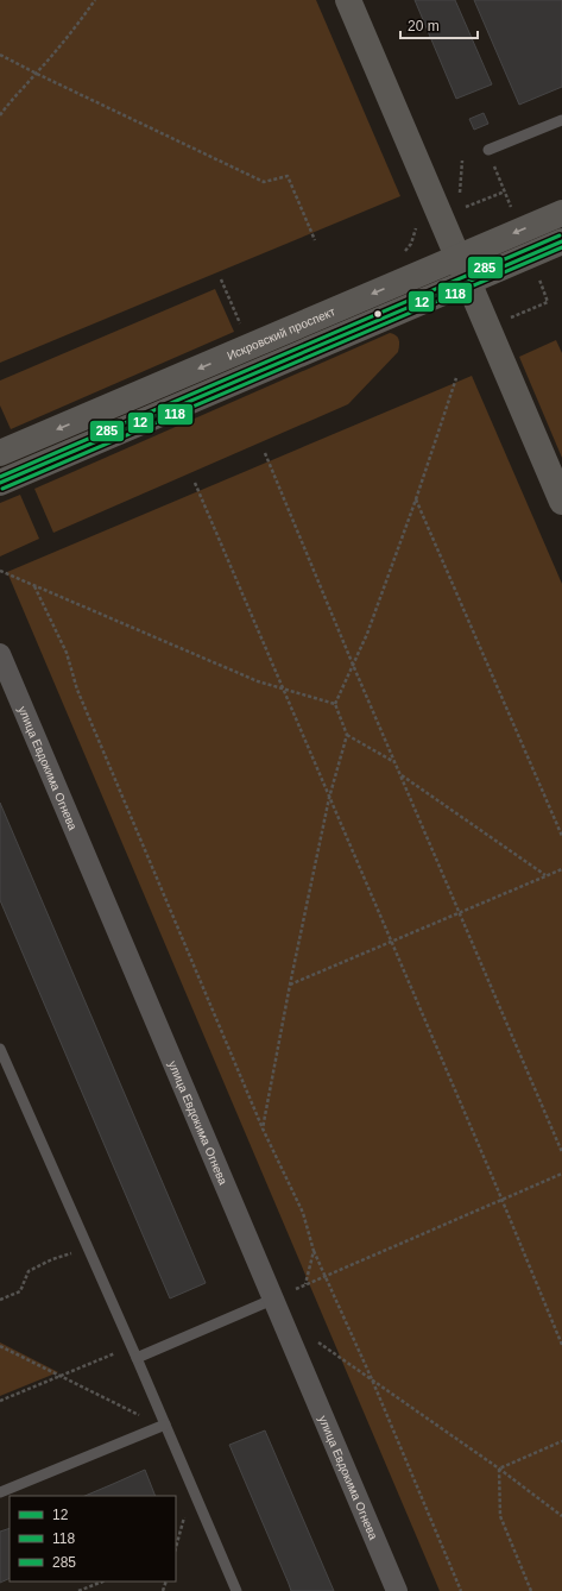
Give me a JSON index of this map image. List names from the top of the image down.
{
  "streets": {
    "street": ["Искровский проспект", "улица Евдокима Огнева"]
  },
  "lines": ["transit line 285", "transit line 12", "transit line 118"],
  "legend": ["12", "118", "285"],
  "scale_bar": "20 m"
}
